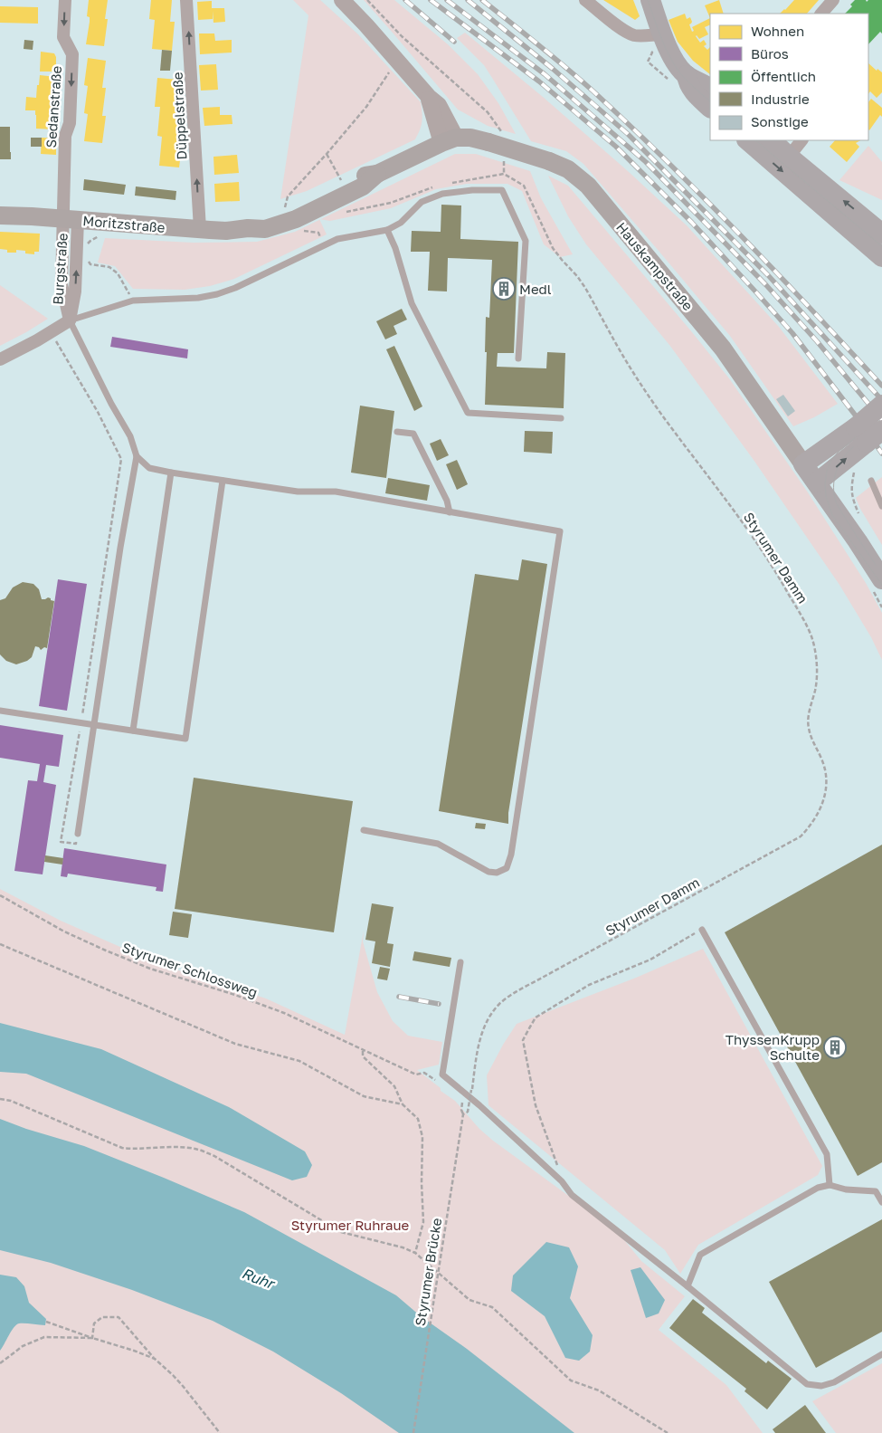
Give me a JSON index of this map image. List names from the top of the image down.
{
  "streets": {
    "main road": ["Moritzstraße", "Hauskampstraße"],
    "street": ["Sedanstraße", "Düppelstraße", "Burgstraße"],
    "path": ["Styrumer Damm", "Styrumer Schlossweg", "Styrumer Brücke"]
  },
  "crossings": [
    ["Sedanstraße", "Moritzstraße"],
    ["Sedanstraße", "Burgstraße"],
    ["Düppelstraße", "Moritzstraße"],
    ["Moritzstraße", "Hauskampstraße"],
    ["Moritzstraße", "Burgstraße"],
    ["Styrumer Damm", "Styrumer Brücke"]
  ],
  "one_way": ["Sedanstraße", "Düppelstraße"],
  "water": ["Ruhr"],
  "parks": ["Styrumer Ruhraue"],
  "places": {
    "building": ["Medl", "ThyssenKrupp Schulte"]
  },
  "legend": [
    "Wohnen",
    "Büros",
    "Öffentlich",
    "Industrie",
    "Sonstige"
  ]
}
